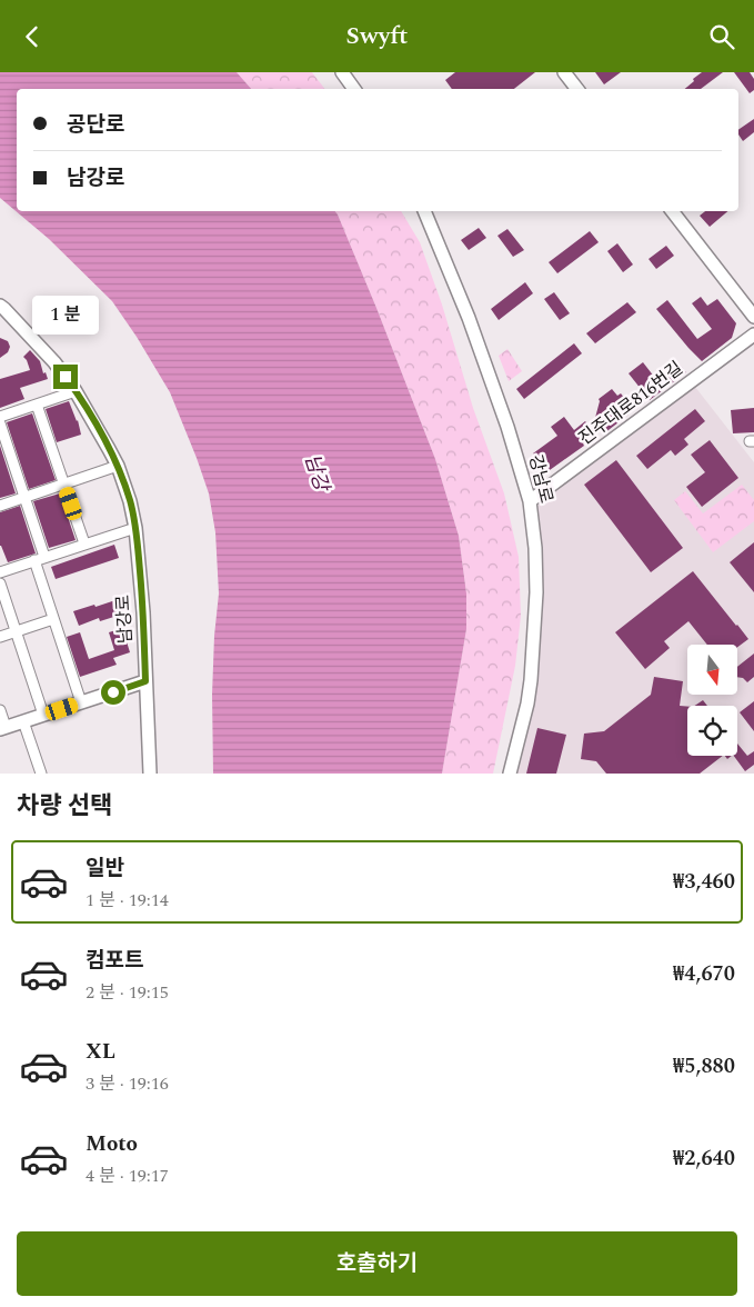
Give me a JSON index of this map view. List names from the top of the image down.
{
  "streets": {
    "street": ["진주대로816번길", "강남로", "남강로"]
  },
  "crossings": [
    ["진주대로816번길", "강남로"]
  ],
  "water": ["남강"],
  "north": "bottom",
  "page": {
    "header": "Swyft",
    "banner": ["공단로", "남강로"],
    "bubble": "1 분",
    "heading": "차량 선택",
    "list": [
      {
        "name": "일반",
        "note": "1 분 · 19:14",
        "value": "₩3,460"
      },
      {
        "name": "컴포트",
        "note": "2 분 · 19:15",
        "value": "₩4,670"
      },
      {
        "name": "XL",
        "note": "3 분 · 19:16",
        "value": "₩5,880"
      },
      {
        "name": "Moto",
        "note": "4 분 · 19:17",
        "value": "₩2,640"
      }
    ],
    "buttons": "호출하기"
  }
}
